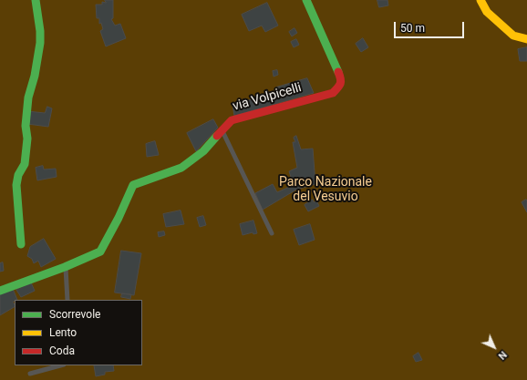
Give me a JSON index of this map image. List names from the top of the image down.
{
  "streets": {
    "street": ["via Volpicelli"]
  },
  "parks": ["Parco Nazionale del Vesuvio"],
  "legend": ["Scorrevole", "Lento", "Coda"],
  "scale_bar": "50 m",
  "north": "bottom right"
}
